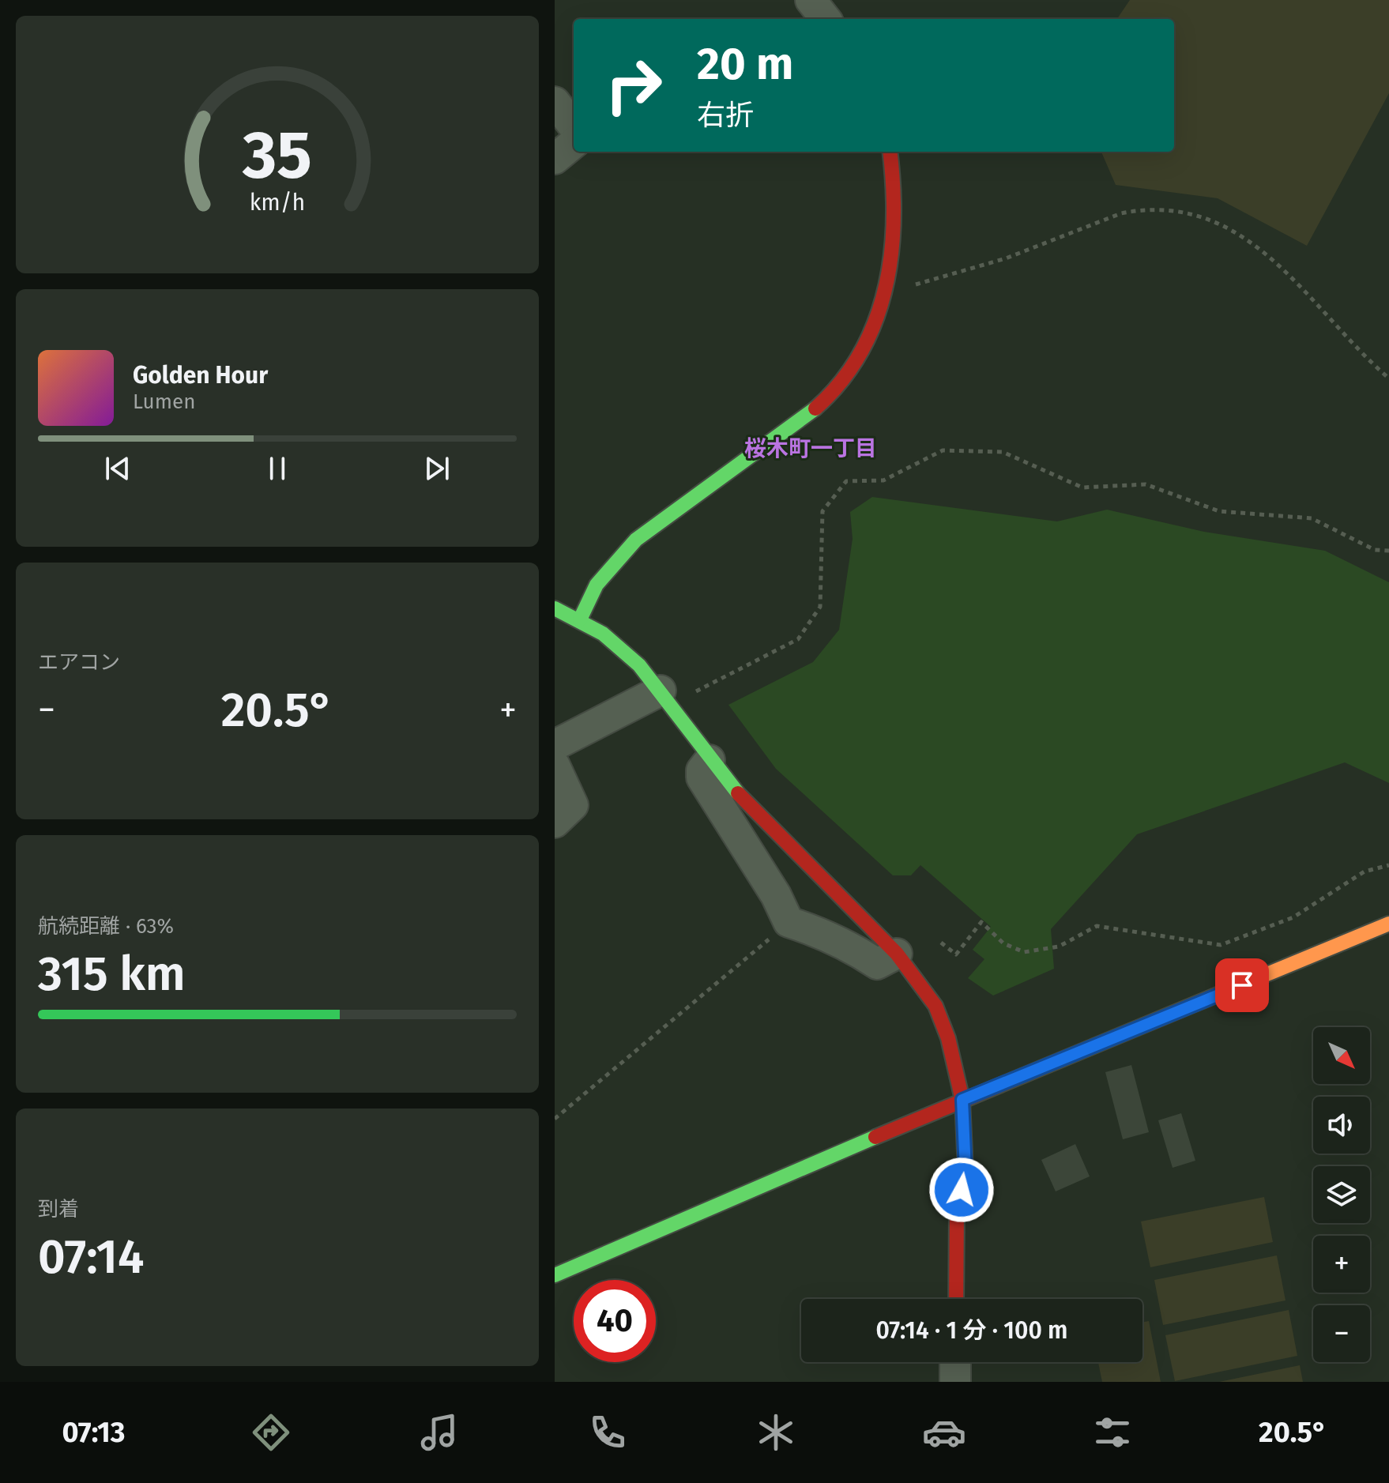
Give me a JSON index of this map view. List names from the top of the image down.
{
  "districts": ["桜木町一丁目"],
  "north": "bottom right",
  "page": {
    "turn": ["20 m", "右折"],
    "song": ["Golden Hour", "Lumen"],
    "tile": [
      "エアコン",
      ["航続距離 · 63%", "315 km"],
      ["到着", "07:14"]
    ],
    "heat": ["−", "20.5°", "+"],
    "map_buttons": ["+", "−"],
    "limit": "40",
    "trip": "07:14 · 1 分 · 100 m",
    "tabs": ["07:13", "20.5°"],
    "gauge": ["35", "km/h"]
  }
}
